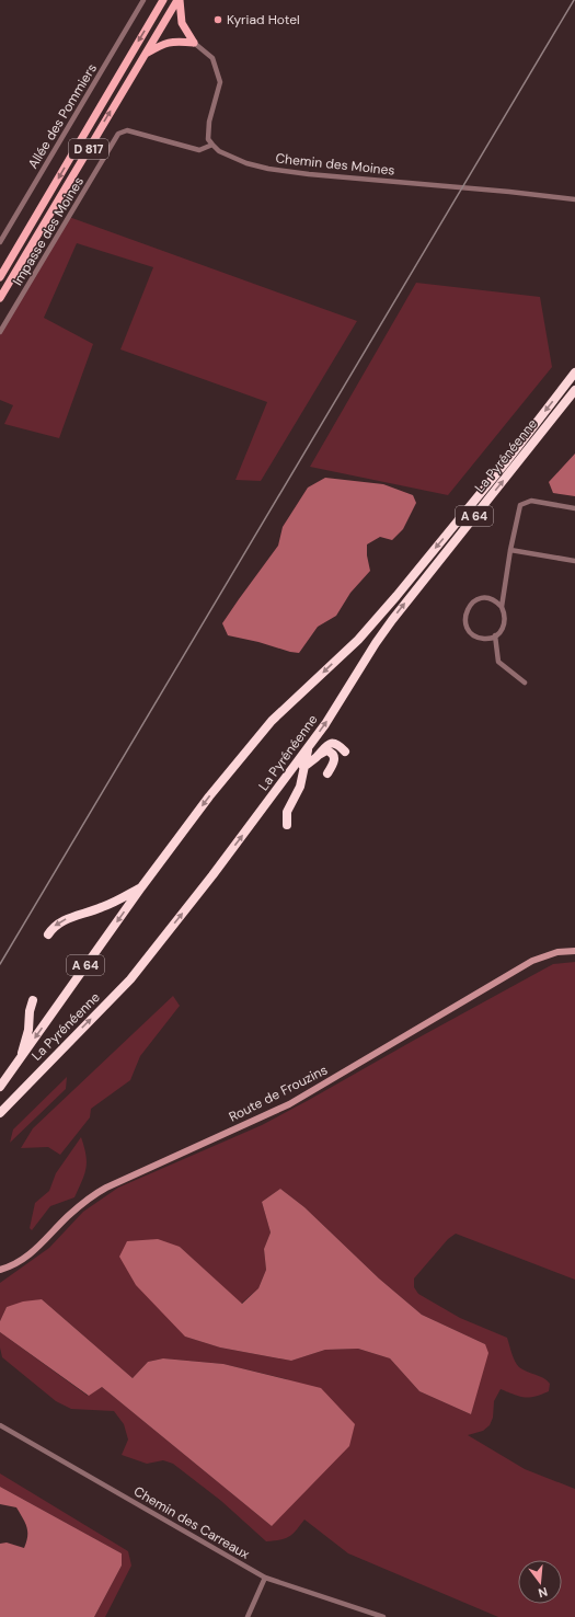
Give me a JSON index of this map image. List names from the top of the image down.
{
  "streets": {
    "highway": ["La Pyrénéenne", "A 64"],
    "main road": ["D 817", "Route de Frouzins"],
    "street": [
      "Allée des Pommiers",
      "Chemin des Moines",
      "Impasse des Moines",
      "Chemin des Carreaux"
    ]
  },
  "crossings": [
    ["Chemin des Moines", "Impasse des Moines"]
  ],
  "places": ["Kyriad Hotel"],
  "north": "bottom"
}
